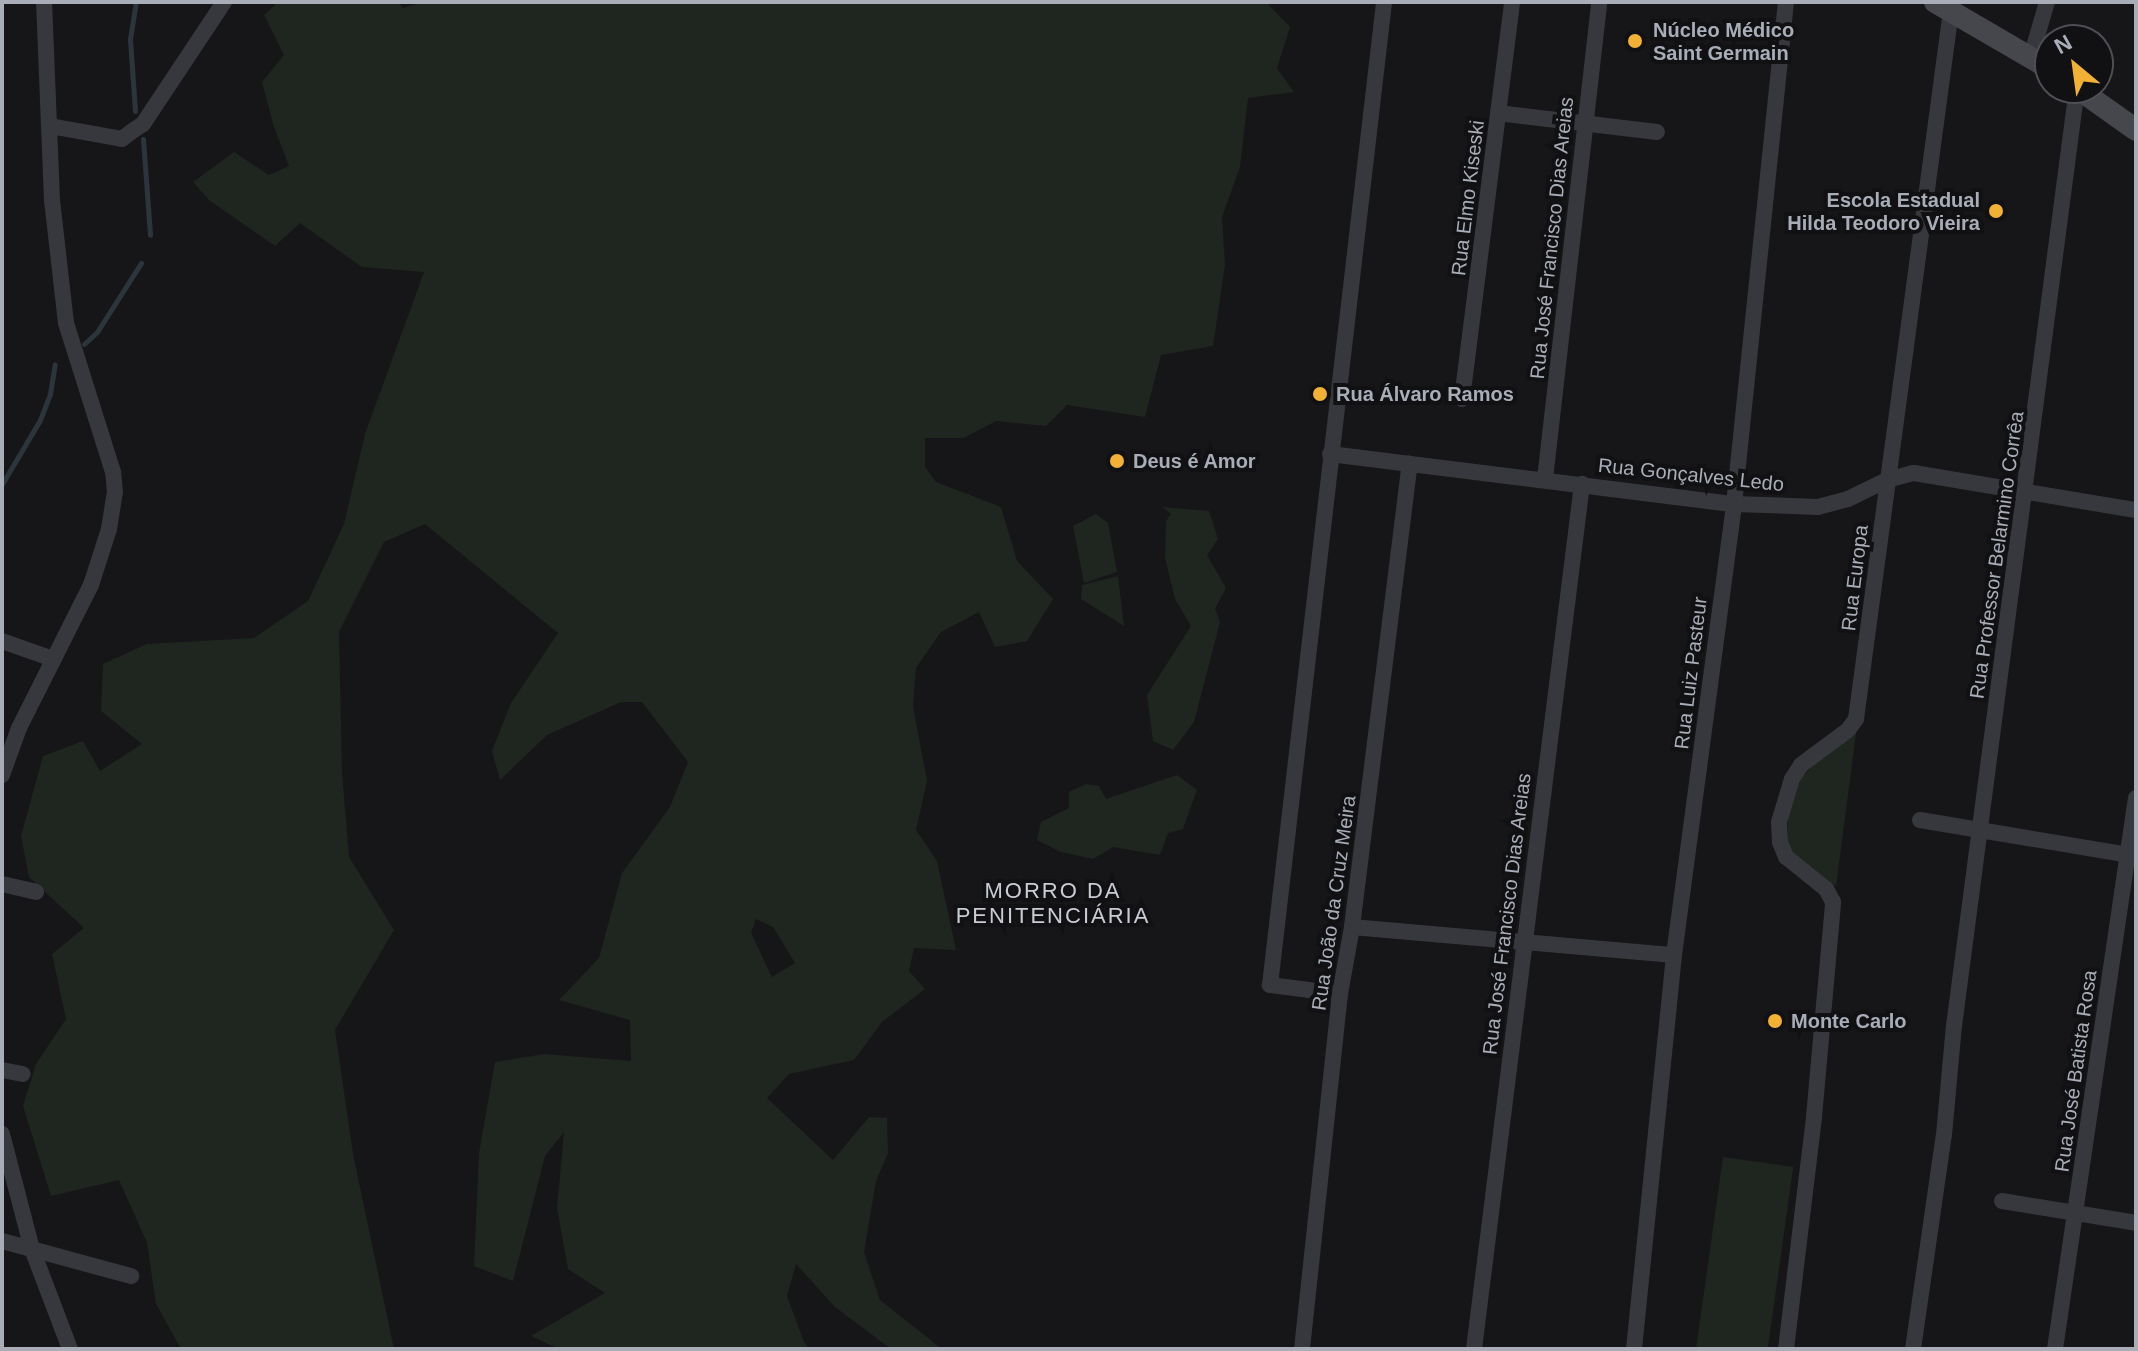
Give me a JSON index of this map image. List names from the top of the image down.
{
  "streets": {
    "street": [
      "Rua Elmo Kiseski",
      "Rua José Francisco Dias Areias",
      "Rua Gonçalves Ledo",
      "Rua Professor Belarmino Corrêa",
      "Rua Europa",
      "Rua Luiz Pasteur",
      "Rua João da Cruz Meira",
      "Rua José Batista Rosa"
    ]
  },
  "crossings": [
    ["Rua José Francisco Dias Areias", "Rua Gonçalves Ledo"],
    ["Rua Gonçalves Ledo", "Rua Professor Belarmino Corrêa"],
    ["Rua Gonçalves Ledo", "Rua Europa"],
    ["Rua Gonçalves Ledo", "Rua Luiz Pasteur"],
    ["Rua Gonçalves Ledo", "Rua João da Cruz Meira"]
  ],
  "districts": ["MORRO DA PENITENCIÁRIA"],
  "places": [
    "Núcleo Médico Saint Germain",
    "Escola Estadual Hilda Teodoro Vieira",
    "Rua Álvaro Ramos",
    "Deus é Amor",
    "Monte Carlo"
  ],
  "north": "top left"
}
